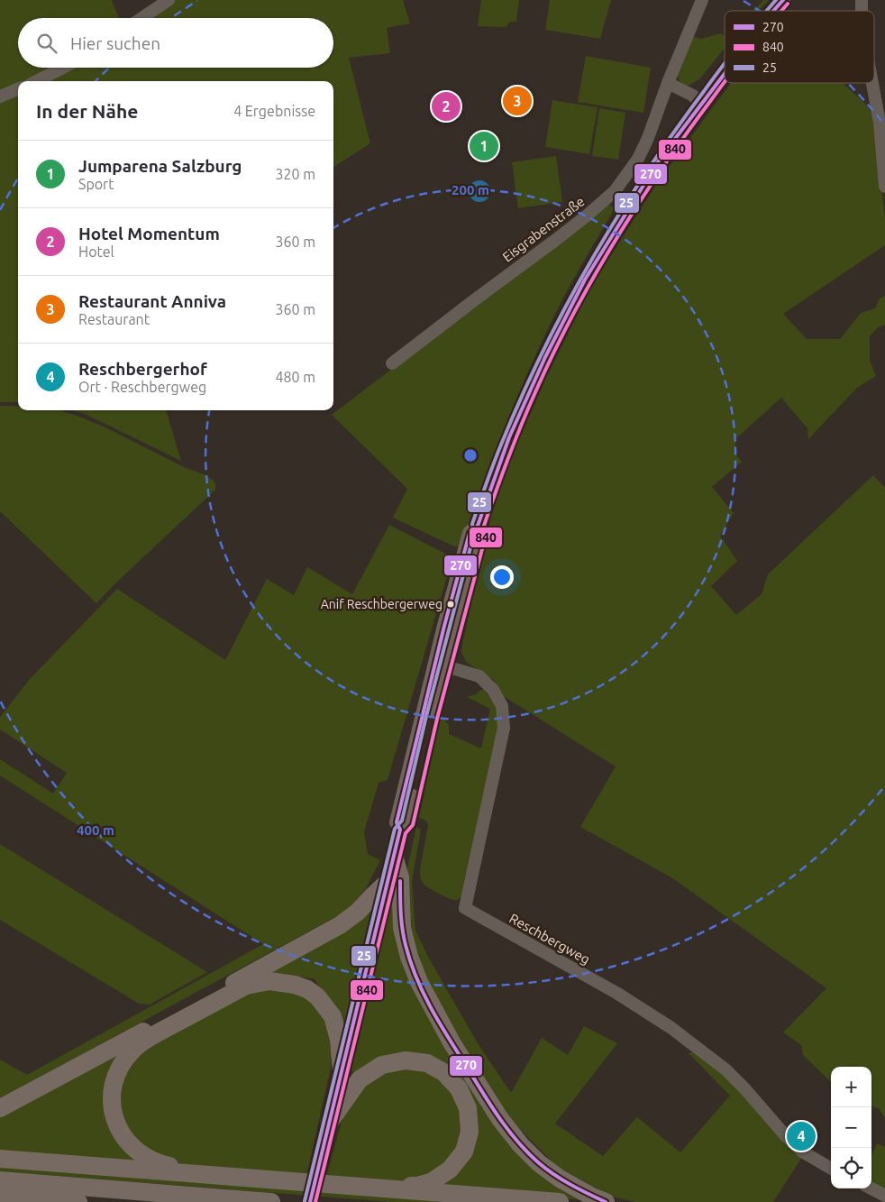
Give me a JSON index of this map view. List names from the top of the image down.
{
  "streets": {
    "street": ["Eisgrabenstraße", "Reschbergweg"]
  },
  "places": ["Anif Reschbergerweg"],
  "lines": ["transit line 270", "transit line 25", "transit line 840"],
  "legend": ["270", "840", "25"],
  "page": {
    "search": "Hier suchen",
    "heading": ["In der Nähe", "4 Ergebnisse"],
    "pins": [
      "3",
      "2",
      "1",
      "4"
    ],
    "list": [
      {
        "mark": "1",
        "name": "Jumparena Salzburg",
        "note": "Sport",
        "value": "320 m"
      },
      {
        "mark": "2",
        "name": "Hotel Momentum",
        "note": "Hotel",
        "value": "360 m"
      },
      {
        "mark": "3",
        "name": "Restaurant Anniva",
        "note": "Restaurant",
        "value": "360 m"
      },
      {
        "mark": "4",
        "name": "Reschbergerhof",
        "note": "Ort · Reschbergweg",
        "value": "480 m"
      }
    ],
    "map_buttons": ["+", "−"]
  },
  "rings": ["200 m", "400 m"]
}
